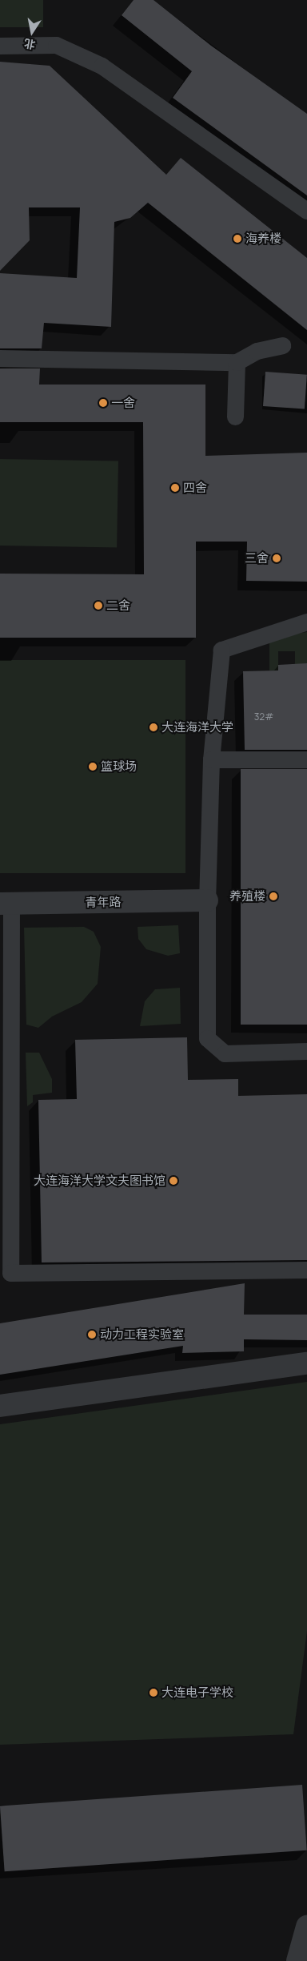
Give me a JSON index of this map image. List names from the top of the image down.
{
  "streets": {
    "street": ["青年路"]
  },
  "places": [
    "海养楼",
    "一舍",
    "四舍",
    "三舍",
    "二舍",
    "大连海洋大学",
    "篮球场",
    "养殖楼",
    "大连海洋大学文夫图书馆",
    "动力工程实验室",
    "大连电子学校"
  ],
  "house_numbers": ["32#"],
  "north": "bottom"
}
